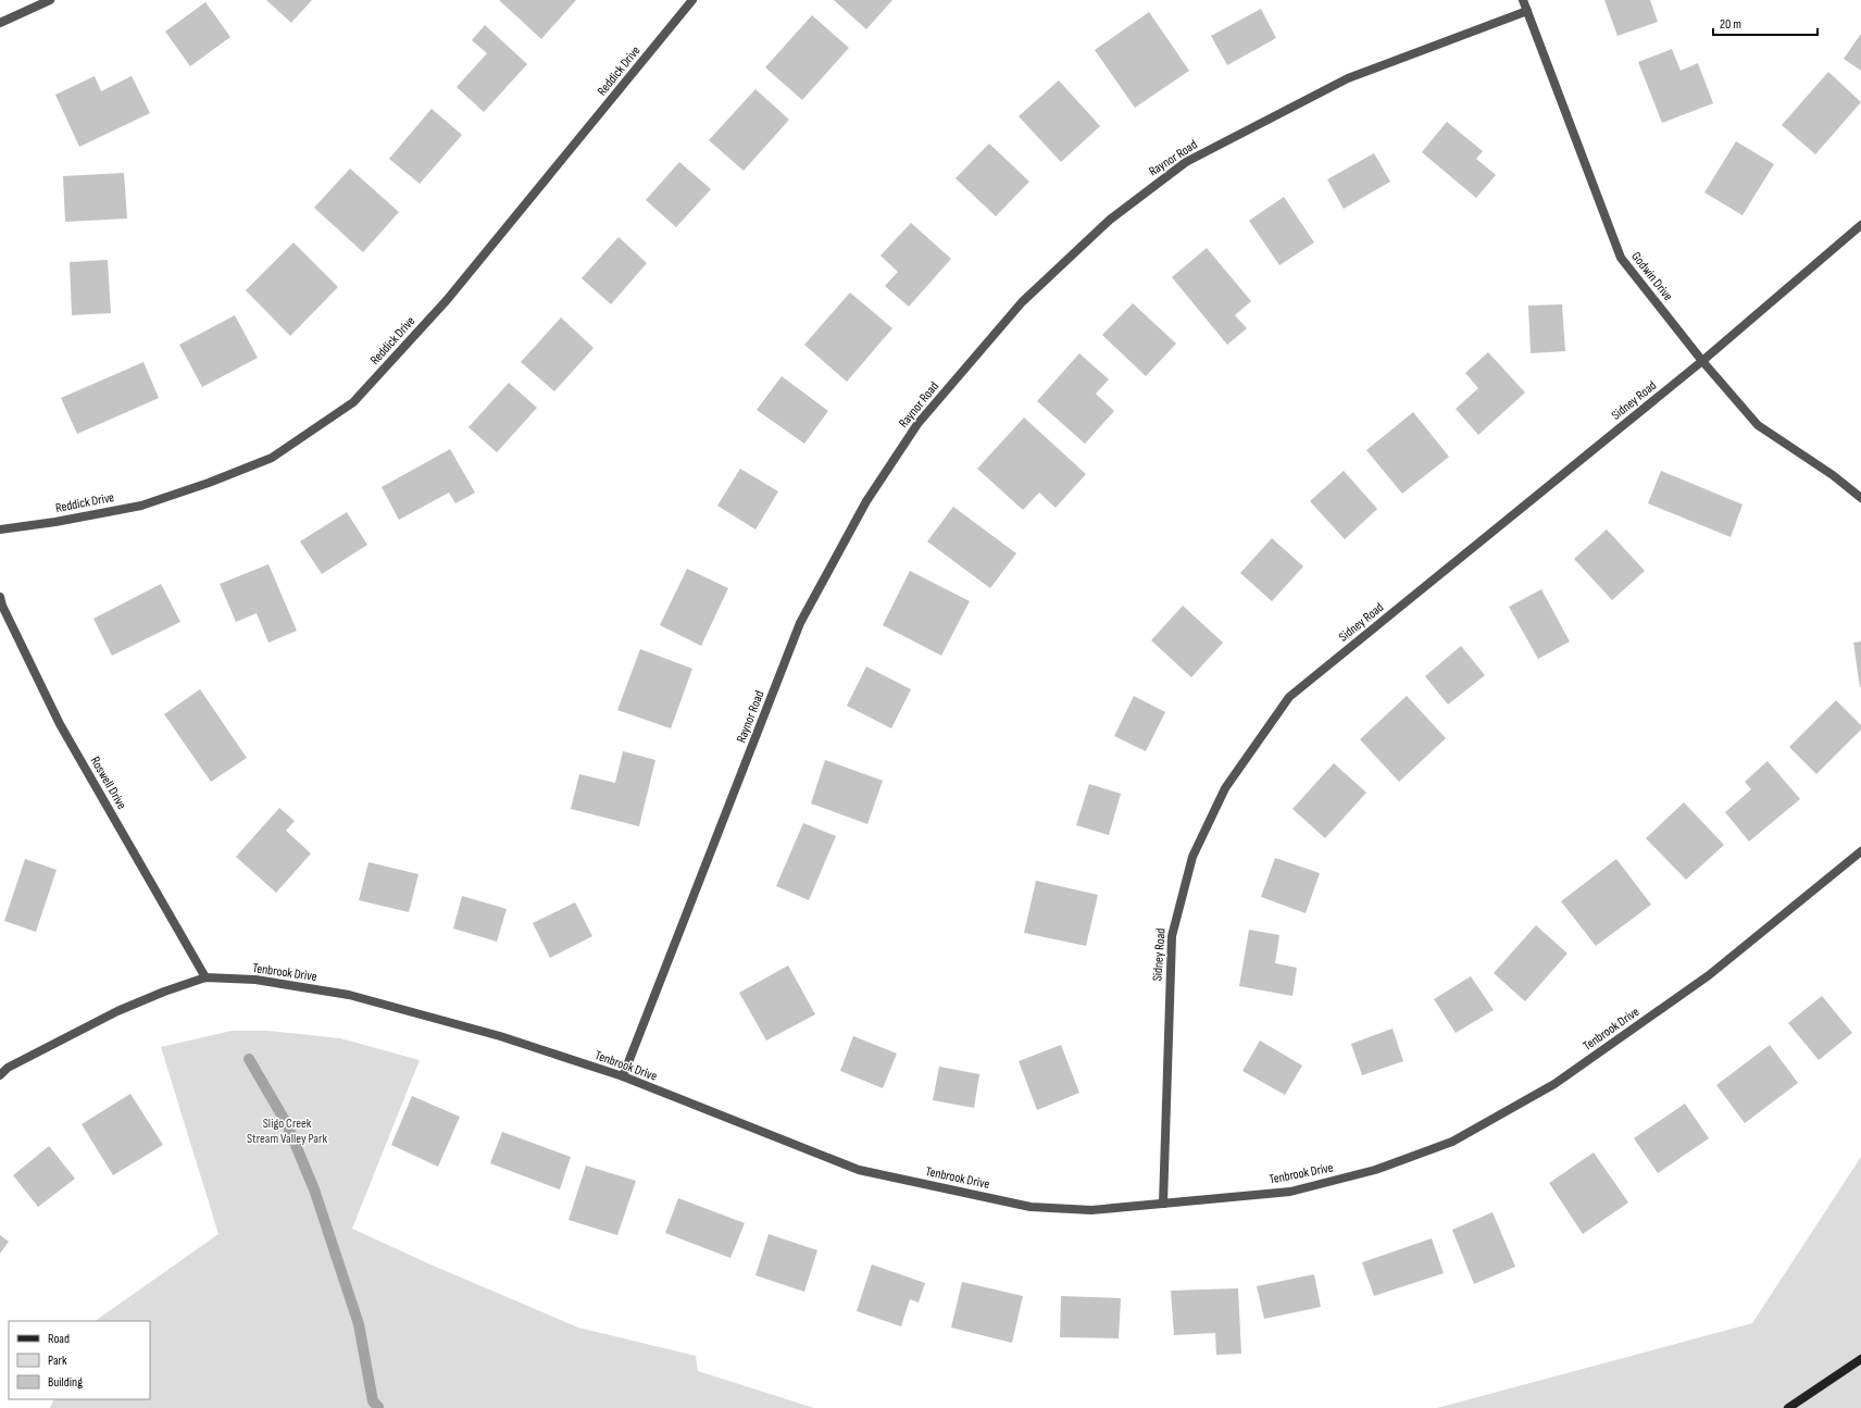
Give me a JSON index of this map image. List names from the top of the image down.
{
  "streets": {
    "street": [
      "Reddick Drive",
      "Raynor Road",
      "Godwin Drive",
      "Sidney Road",
      "Roswell Drive",
      "Tenbrook Drive"
    ]
  },
  "crossings": [
    ["Raynor Road", "Godwin Drive"],
    ["Raynor Road", "Tenbrook Drive"],
    ["Godwin Drive", "Sidney Road"],
    ["Sidney Road", "Tenbrook Drive"],
    ["Roswell Drive", "Tenbrook Drive"]
  ],
  "parks": ["Sligo Creek Stream Valley Park"],
  "legend": ["Road", "Park", "Building"],
  "scale_bar": "20 m"
}
